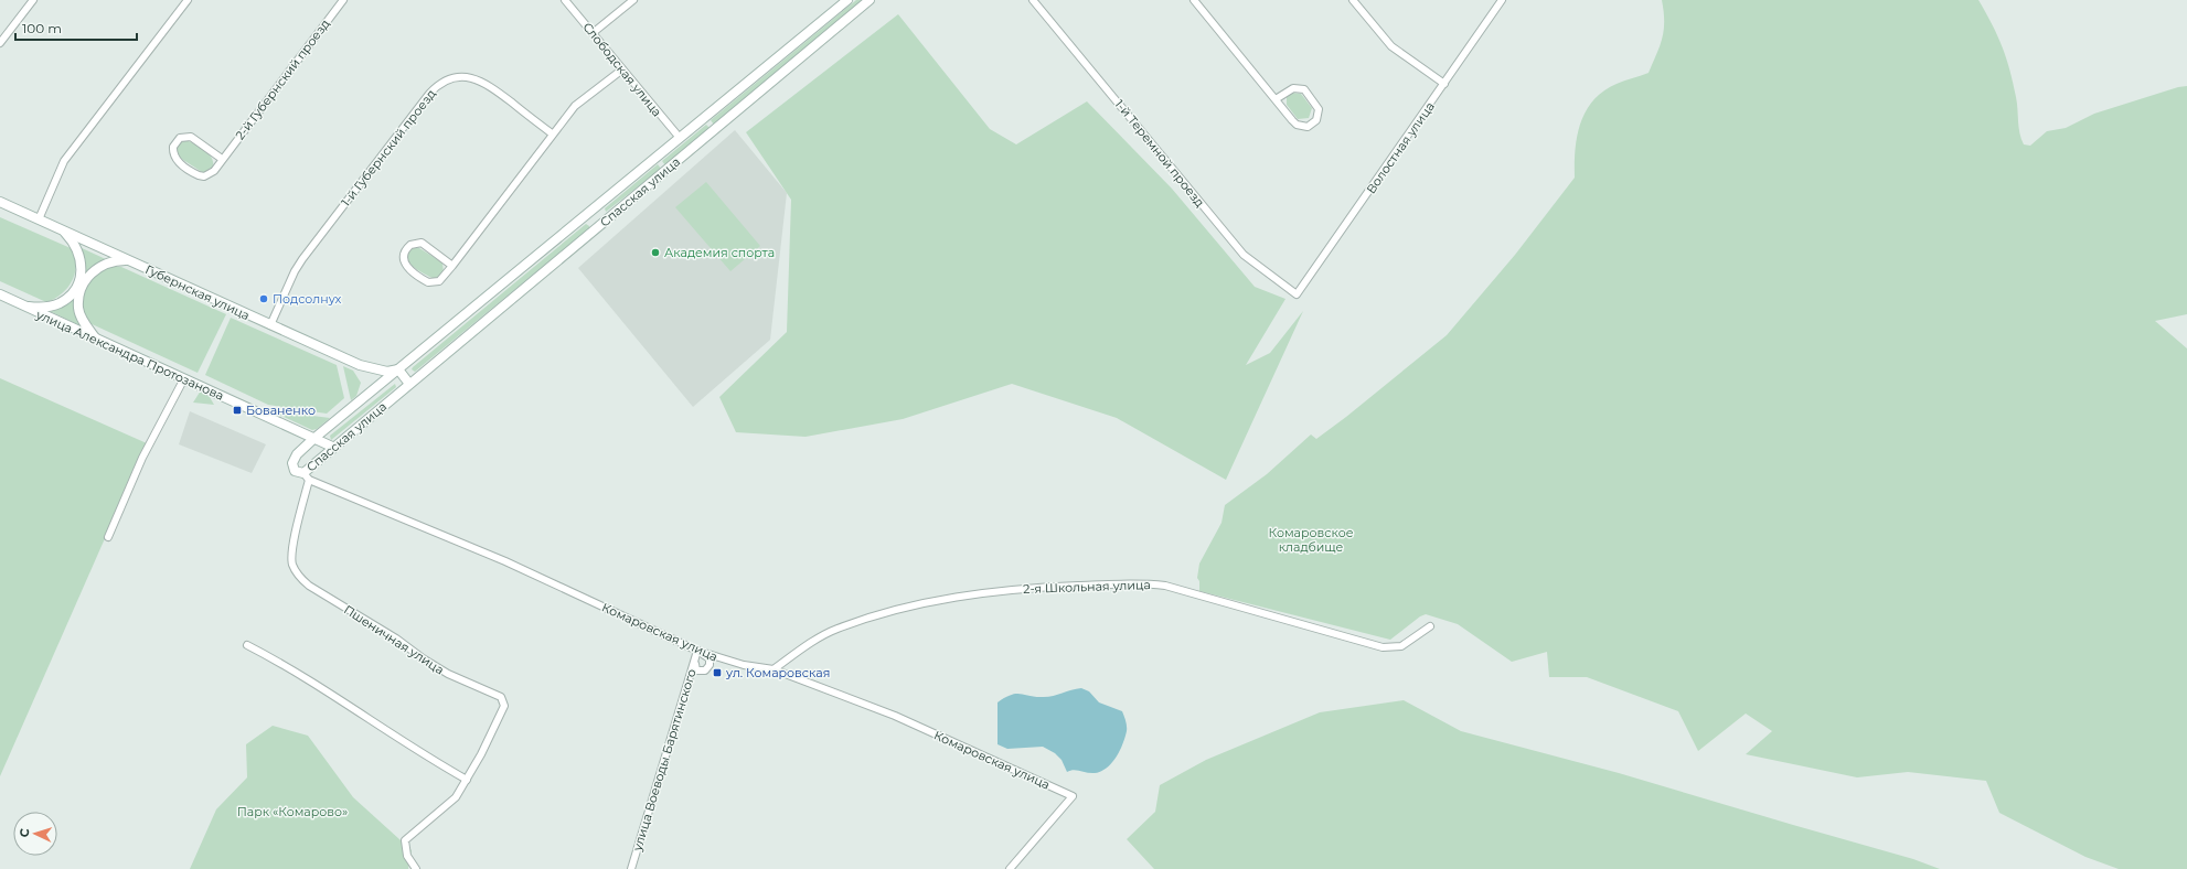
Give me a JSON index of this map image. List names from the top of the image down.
{
  "streets": {
    "street": [
      "Слободская улица",
      "2-й Губернский проезд",
      "1-й Губернский проезд",
      "Волостная улица",
      "1-й Теремной проезд",
      "Спасская улица",
      "Губернская улица",
      "улица Александра Протозанова",
      "2-я Школьная улица",
      "Комаровская улица",
      "Пшеничная улица",
      "улица Воеводы Барятинского"
    ]
  },
  "crossings": [
    ["Слободская улица", "Спасская улица"],
    ["1-й Губернский проезд", "Губернская улица"],
    ["Волостная улица", "1-й Теремной проезд"],
    ["Спасская улица", "Губернская улица"],
    ["Спасская улица", "улица Александра Протозанова"],
    ["Спасская улица", "Комаровская улица"],
    ["Спасская улица", "Пшеничная улица"],
    ["2-я Школьная улица", "Комаровская улица"],
    ["Комаровская улица", "Пшеничная улица"],
    ["Комаровская улица", "улица Воеводы Барятинского"]
  ],
  "parks": ["Комаровское кладбище", "Парк «Комарово»"],
  "places": {
    "other": ["Академия спорта", "Подсолнух"],
    "transit": ["Бованенко", "ул. Комаровская"]
  },
  "scale_bar": "100 m",
  "north": "left"
}
